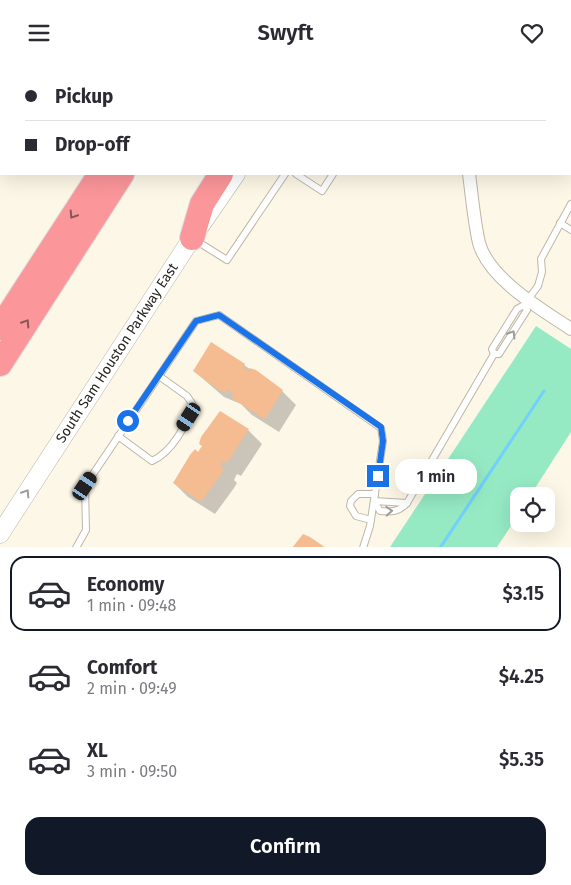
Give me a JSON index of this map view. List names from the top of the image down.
{
  "streets": {
    "main road": ["South Sam Houston Parkway East"]
  },
  "one_way": ["South Sam Houston Parkway East"],
  "page": {
    "header": "Swyft",
    "banner": ["Pickup", "Drop-off"],
    "bubble": "1 min",
    "list": [
      {
        "name": "Economy",
        "note": "1 min · 09:48",
        "value": "$3.15"
      },
      {
        "name": "Comfort",
        "note": "2 min · 09:49",
        "value": "$4.25"
      },
      {
        "name": "XL",
        "note": "3 min · 09:50",
        "value": "$5.35"
      }
    ],
    "buttons": "Confirm"
  }
}
